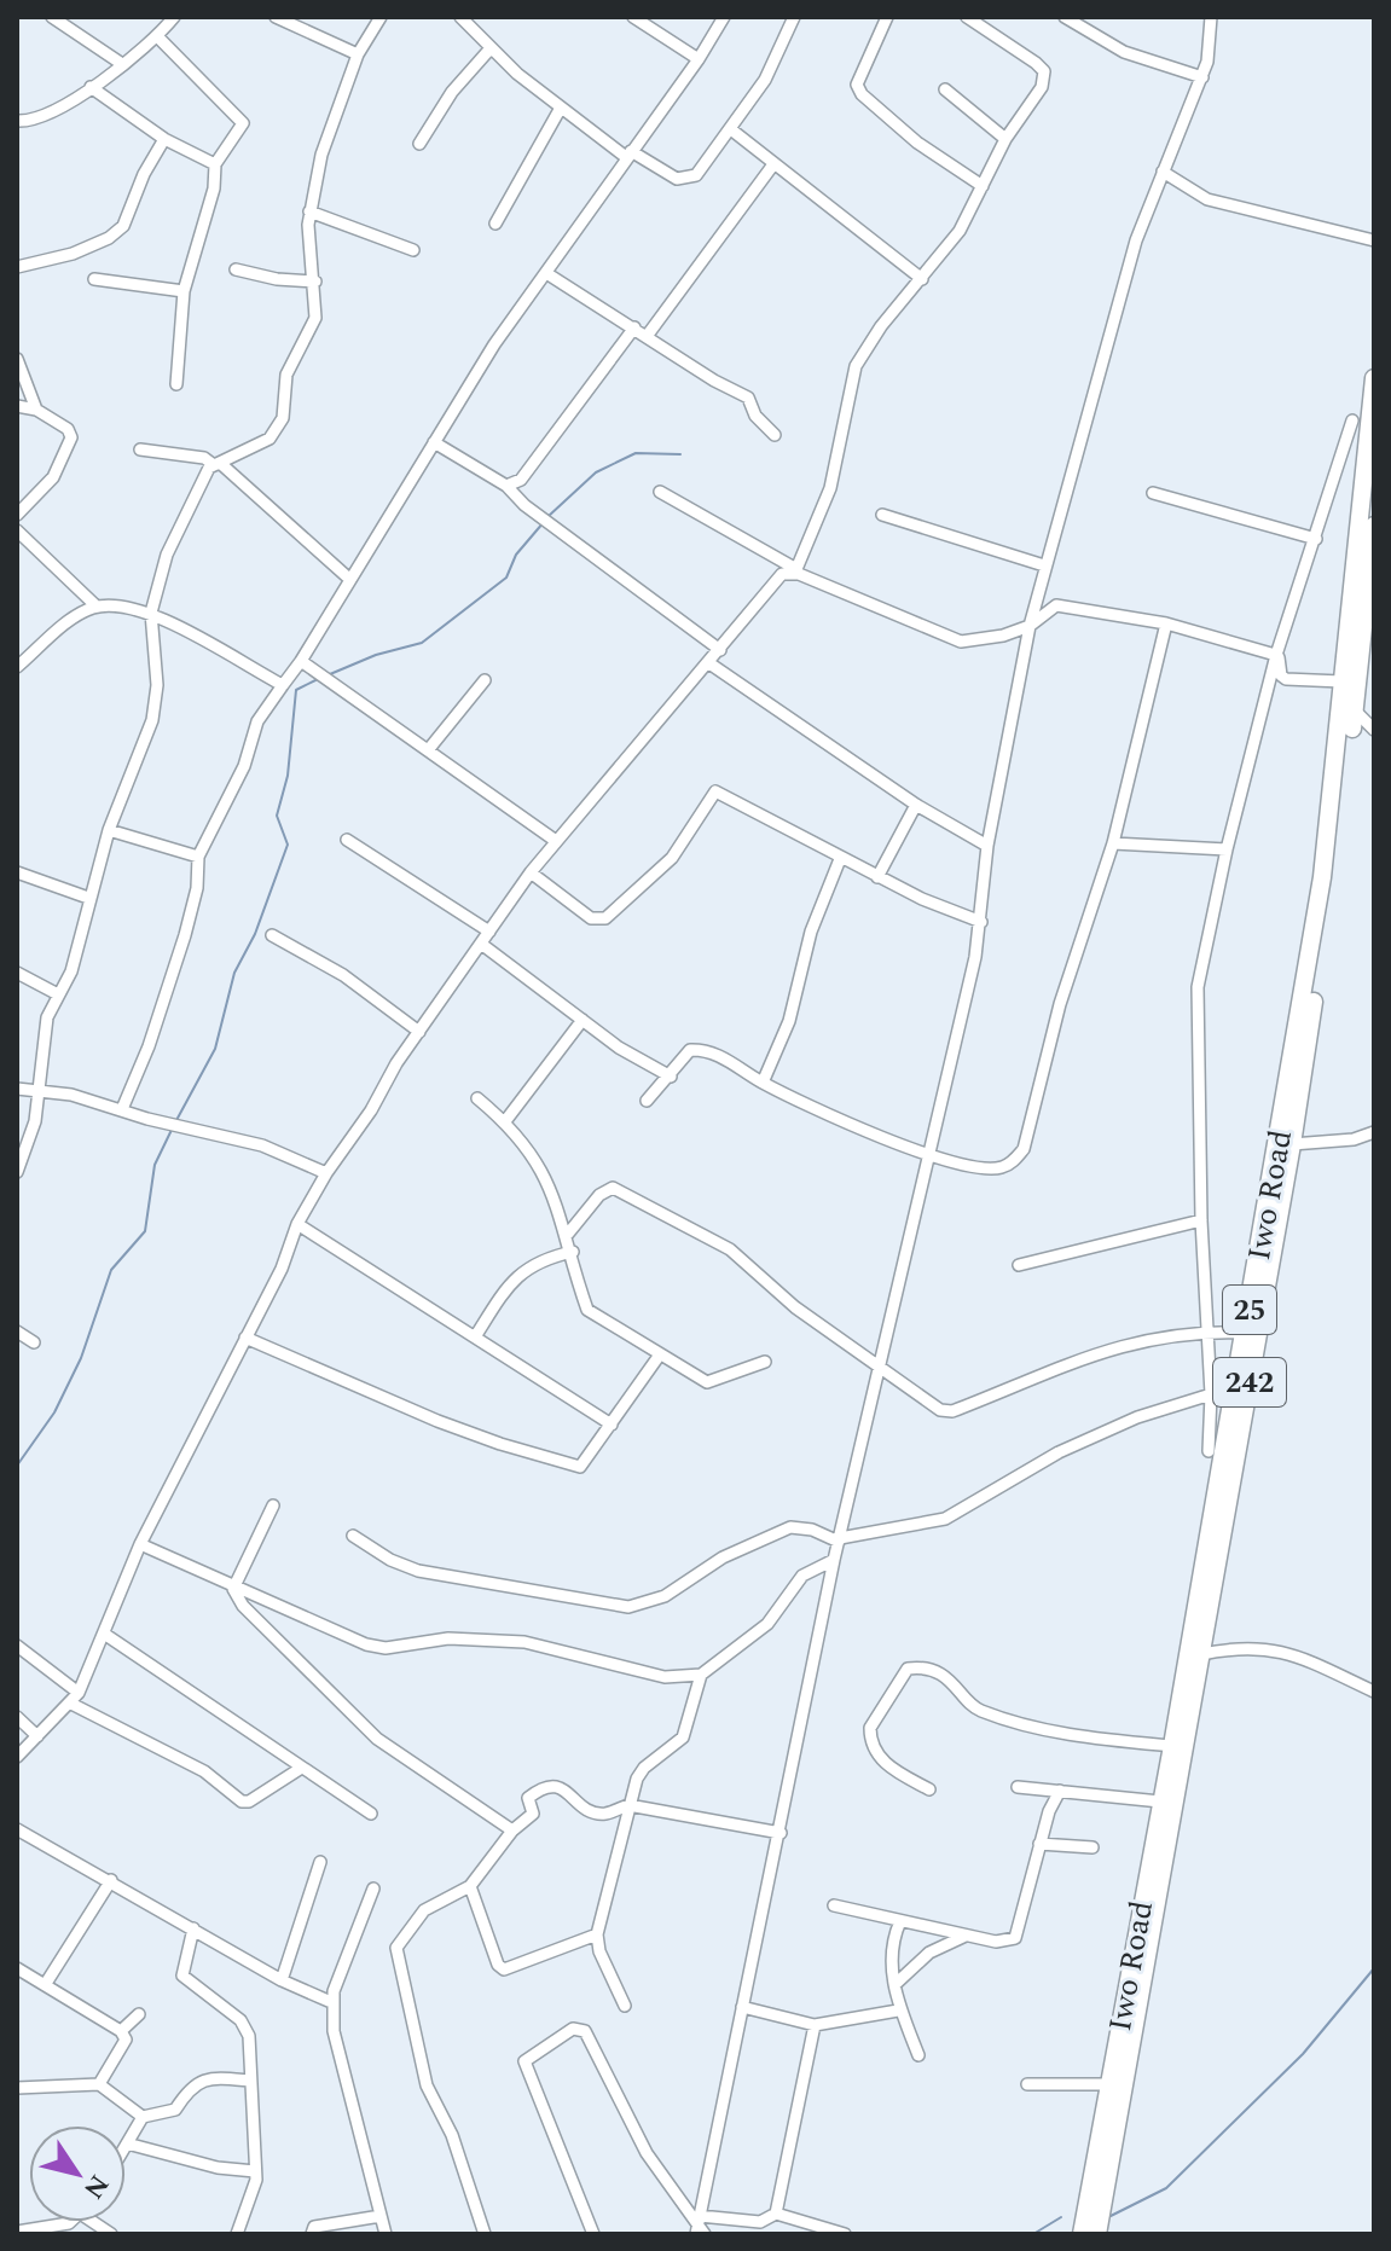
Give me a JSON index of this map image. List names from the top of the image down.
{
  "streets": {
    "main road": ["Iwo Road", "25", "242"]
  },
  "north": "bottom right"
}
